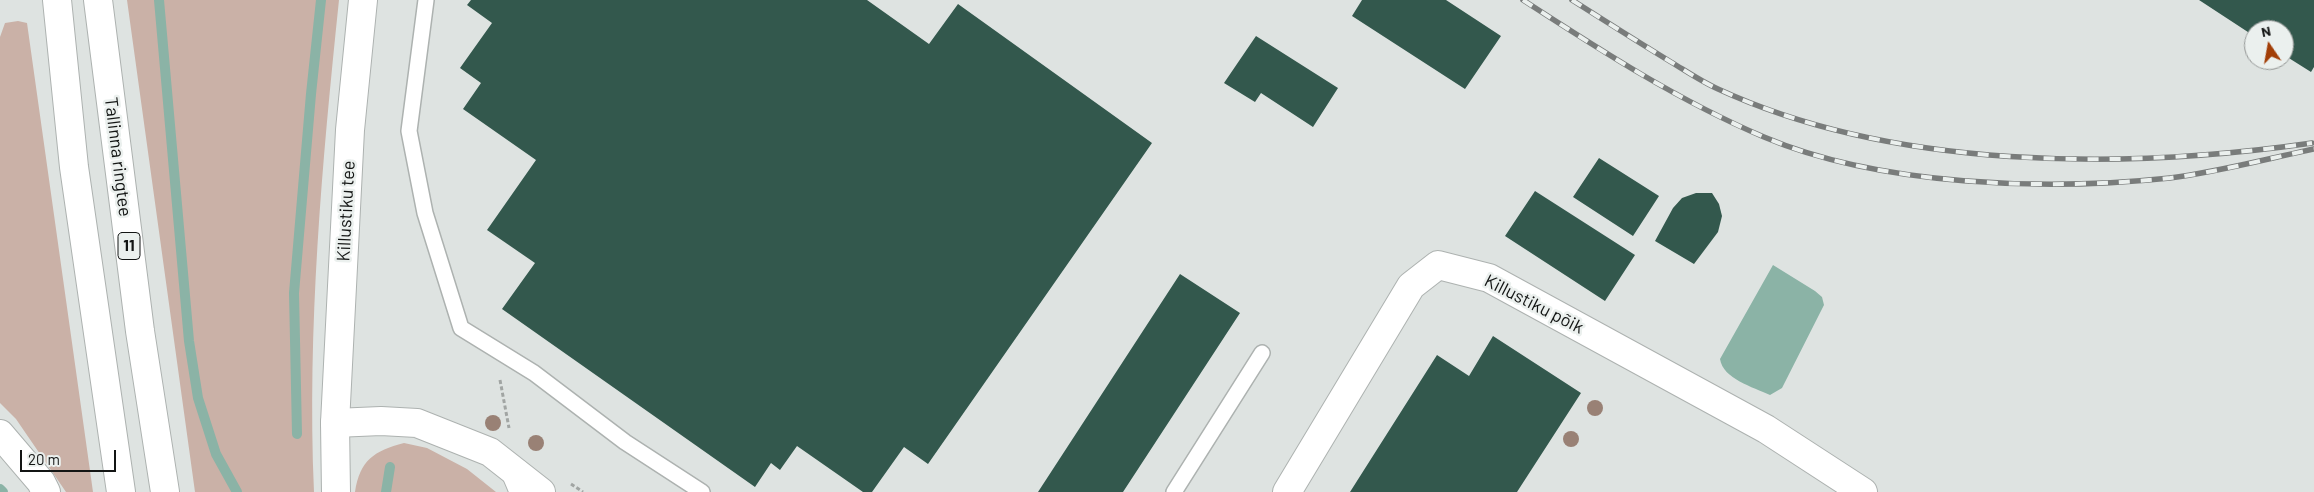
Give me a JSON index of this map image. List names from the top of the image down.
{
  "streets": {
    "main road": [
      "Tallinna ringtee",
      "Killustiku tee",
      "11",
      "Killustiku põik"
    ]
  },
  "scale_bar": "20 m",
  "north": "top"
}
